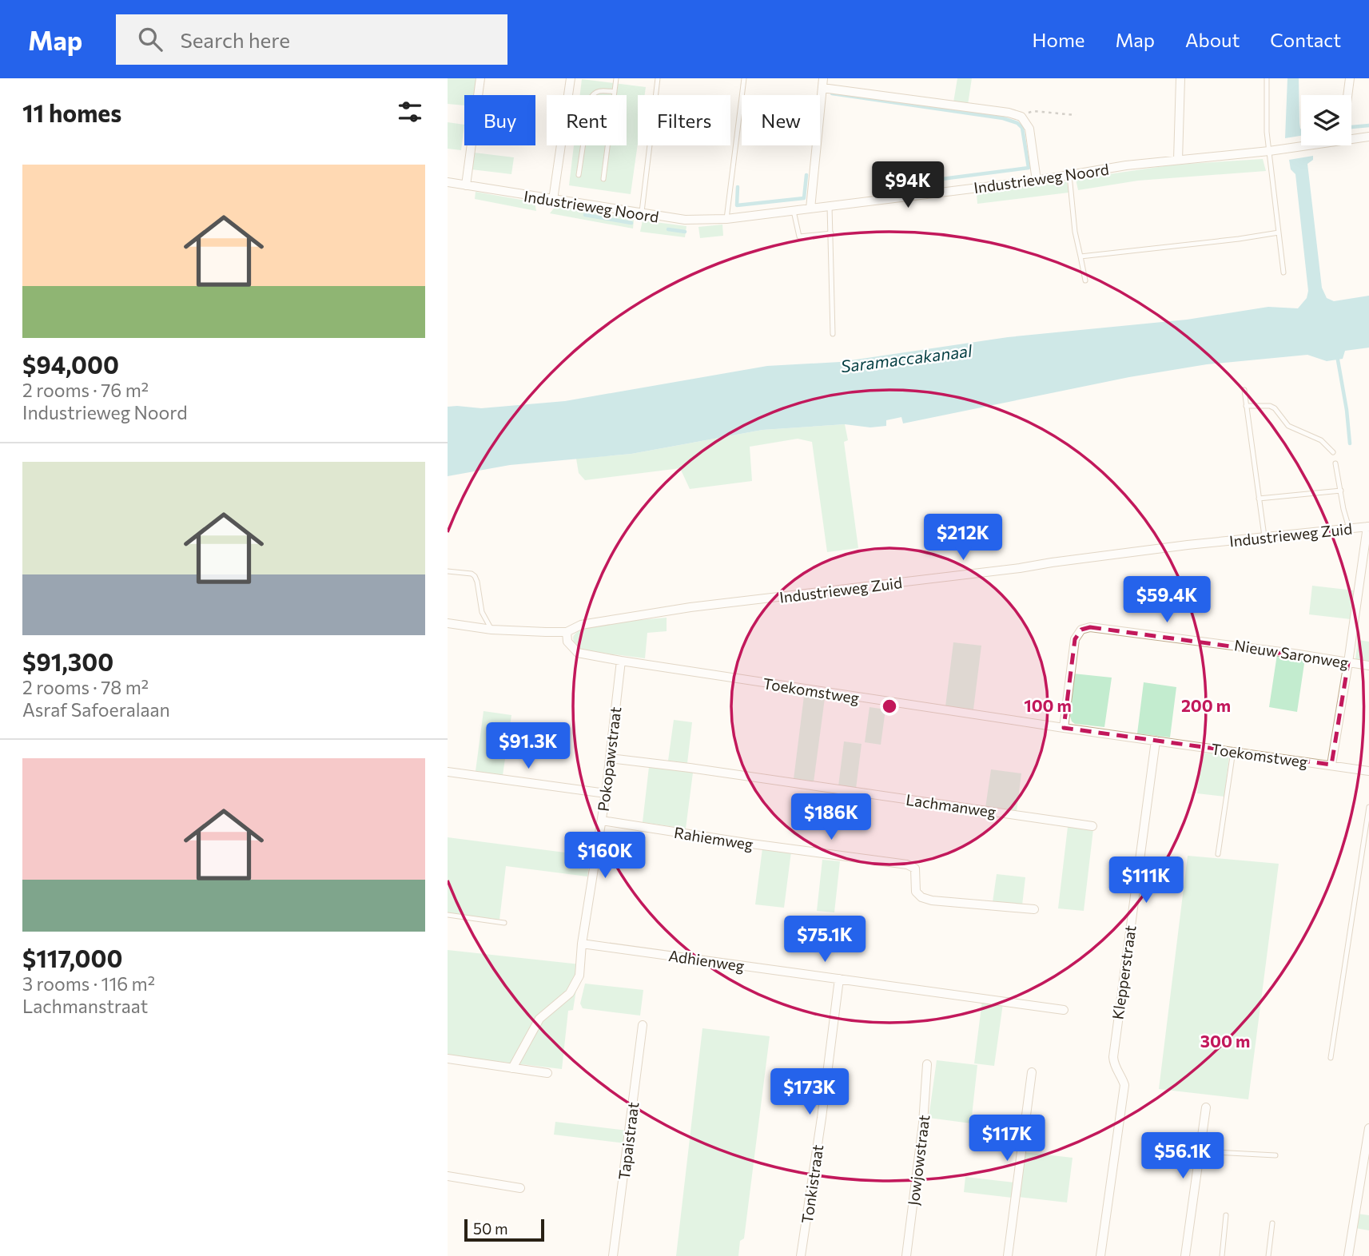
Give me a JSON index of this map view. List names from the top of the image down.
{
  "streets": {
    "street": [
      "Industrieweg Noord",
      "Industrieweg Zuid",
      "Nieuw Saronweg",
      "Toekomstweg",
      "Pokopawstraat",
      "Lachmanweg",
      "Rahiemweg",
      "Adhienweg",
      "Klepperstraat",
      "Tapaistraat",
      "Jowjowstraat",
      "Tonkistraat"
    ]
  },
  "crossings": [
    ["Industrieweg Zuid", "Toekomstweg"],
    ["Nieuw Saronweg", "Toekomstweg"],
    ["Toekomstweg", "Pokopawstraat"],
    ["Toekomstweg", "Klepperstraat"],
    ["Pokopawstraat", "Lachmanweg"],
    ["Pokopawstraat", "Rahiemweg"],
    ["Pokopawstraat", "Adhienweg"],
    ["Adhienweg", "Tonkistraat"]
  ],
  "water": ["Saramaccakanaal"],
  "scale_bar": "50 m",
  "page": {
    "header": "Map",
    "search": "Search here",
    "nav": [
      "Home",
      "Map",
      "About",
      "Contact"
    ],
    "heading": "11 homes",
    "chip": [
      "Buy",
      "Rent",
      "Filters",
      "New"
    ],
    "list": [
      {
        "name": "$94,000",
        "note": "2 rooms · 76 m² · Industrieweg Noord"
      },
      {
        "name": "$91,300",
        "note": "2 rooms · 78 m² · Asraf Safoeralaan"
      },
      {
        "name": "$117,000",
        "note": "3 rooms · 116 m² · Lachmanstraat"
      }
    ],
    "price": [
      "$94K",
      "$212K",
      "$59.4K",
      "$91.3K",
      "$186K",
      "$160K",
      "$111K",
      "$75.1K",
      "$173K",
      "$117K",
      "$56.1K"
    ],
    "scale": "50 m"
  },
  "rings": ["100 m", "200 m", "300 m"]
}
